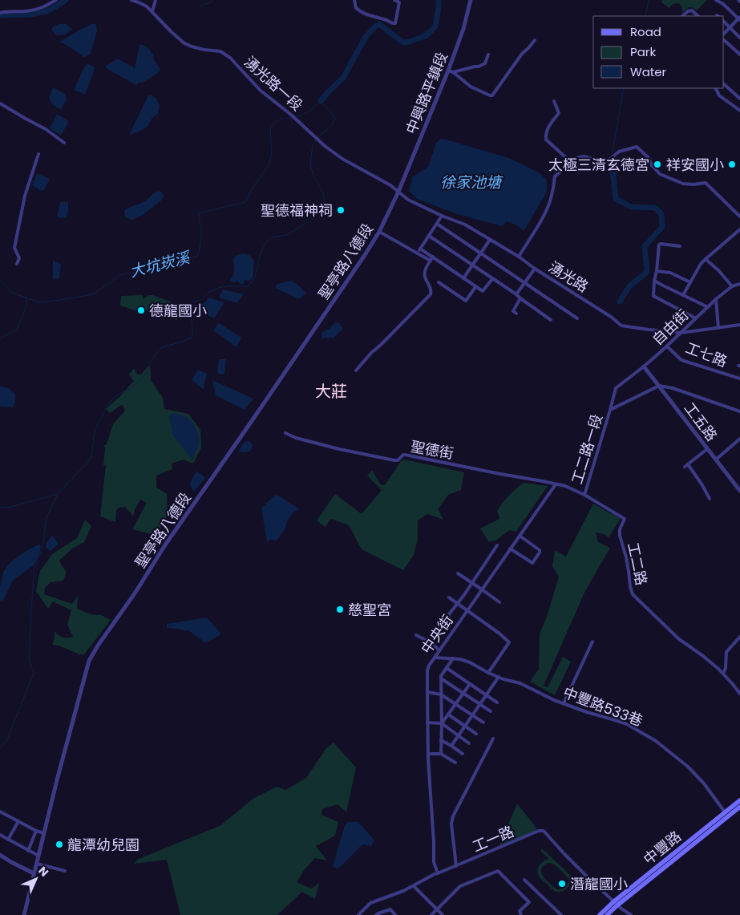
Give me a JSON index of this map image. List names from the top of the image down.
{
  "streets": {
    "main road": ["中豐路"],
    "street": [
      "湧光路一段",
      "中興路平鎮段",
      "聖亭路八德段",
      "湧光路",
      "自由街",
      "工七路",
      "工五路",
      "工二路一段",
      "聖德街",
      "工二路",
      "中央街",
      "中豐路533巷",
      "工一路"
    ]
  },
  "crossings": [
    ["湧光路一段", "中興路平鎮段"],
    ["湧光路一段", "聖亭路八德段"],
    ["湧光路一段", "湧光路"],
    ["中興路平鎮段", "聖亭路八德段"],
    ["中興路平鎮段", "湧光路"],
    ["聖亭路八德段", "湧光路"],
    ["湧光路", "自由街"],
    ["自由街", "工七路"],
    ["自由街", "工五路"],
    ["自由街", "工二路一段"],
    ["工五路", "工二路一段"],
    ["工二路一段", "工二路"],
    ["聖德街", "工二路"],
    ["聖德街", "中央街"],
    ["工二路", "中央街"],
    ["中央街", "中豐路533巷"],
    ["中央街", "工一路"],
    ["中豐路533巷", "中豐路"],
    ["工一路", "中豐路"]
  ],
  "districts": ["大莊"],
  "water": ["徐家池塘", "大坑崁溪"],
  "places": [
    "太極三清玄德宮",
    "祥安國小",
    "聖德福神祠",
    "德龍國小",
    "慈聖宮",
    "龍潭幼兒園",
    "潛龍國小"
  ],
  "legend": ["Road", "Park", "Water"],
  "north": "top right"
}
